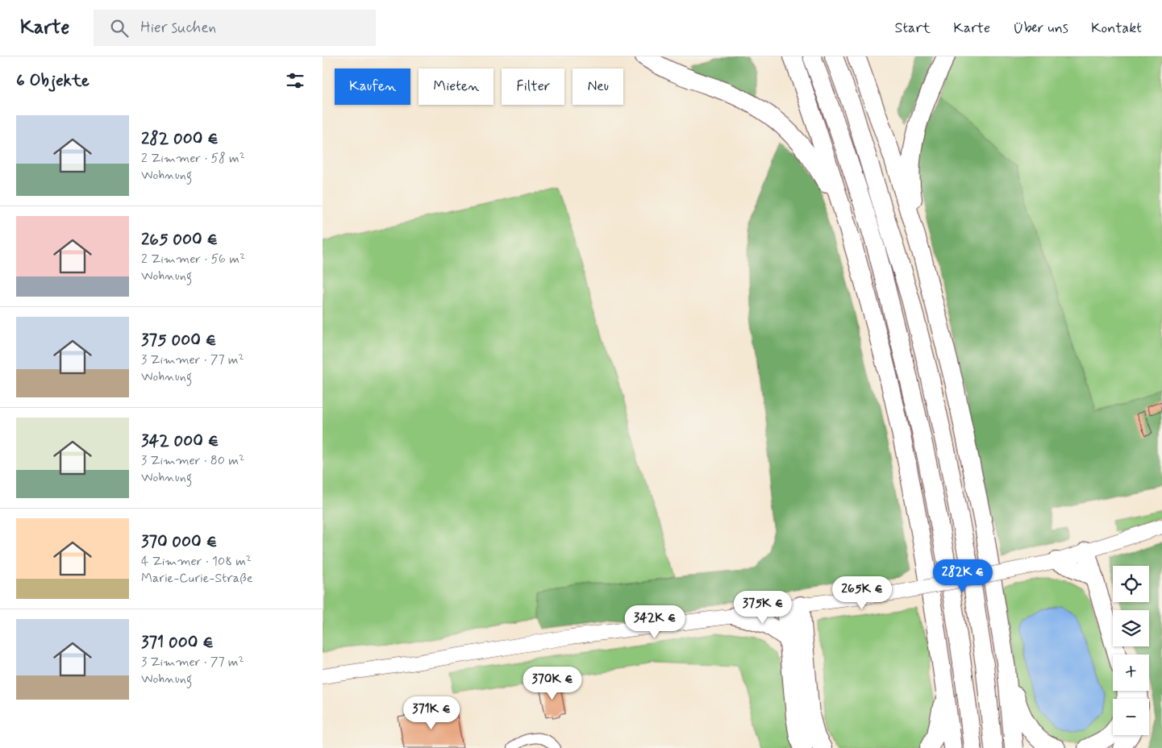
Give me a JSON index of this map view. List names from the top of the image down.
{
  "page": {
    "header": "Karte",
    "search": "Hier suchen",
    "nav": [
      "Start",
      "Karte",
      "Über uns",
      "Kontakt"
    ],
    "heading": "6 Objekte",
    "chip": [
      "Kaufen",
      "Mieten",
      "Filter",
      "Neu"
    ],
    "list": [
      {
        "name": "282 000 €",
        "note": "2 Zimmer · 58 m² · Wohnung"
      },
      {
        "name": "265 000 €",
        "note": "2 Zimmer · 56 m² · Wohnung"
      },
      {
        "name": "375 000 €",
        "note": "3 Zimmer · 77 m² · Wohnung"
      },
      {
        "name": "342 000 €",
        "note": "3 Zimmer · 80 m² · Wohnung"
      },
      {
        "name": "370 000 €",
        "note": "4 Zimmer · 108 m² · Marie-Curie-Straße"
      },
      {
        "name": "371 000 €",
        "note": "3 Zimmer · 77 m² · Wohnung"
      }
    ],
    "price": [
      "282K €",
      "265K €",
      "375K €",
      "342K €",
      "370K €",
      "371K €"
    ],
    "map_buttons": ["+", "−"]
  }
}
